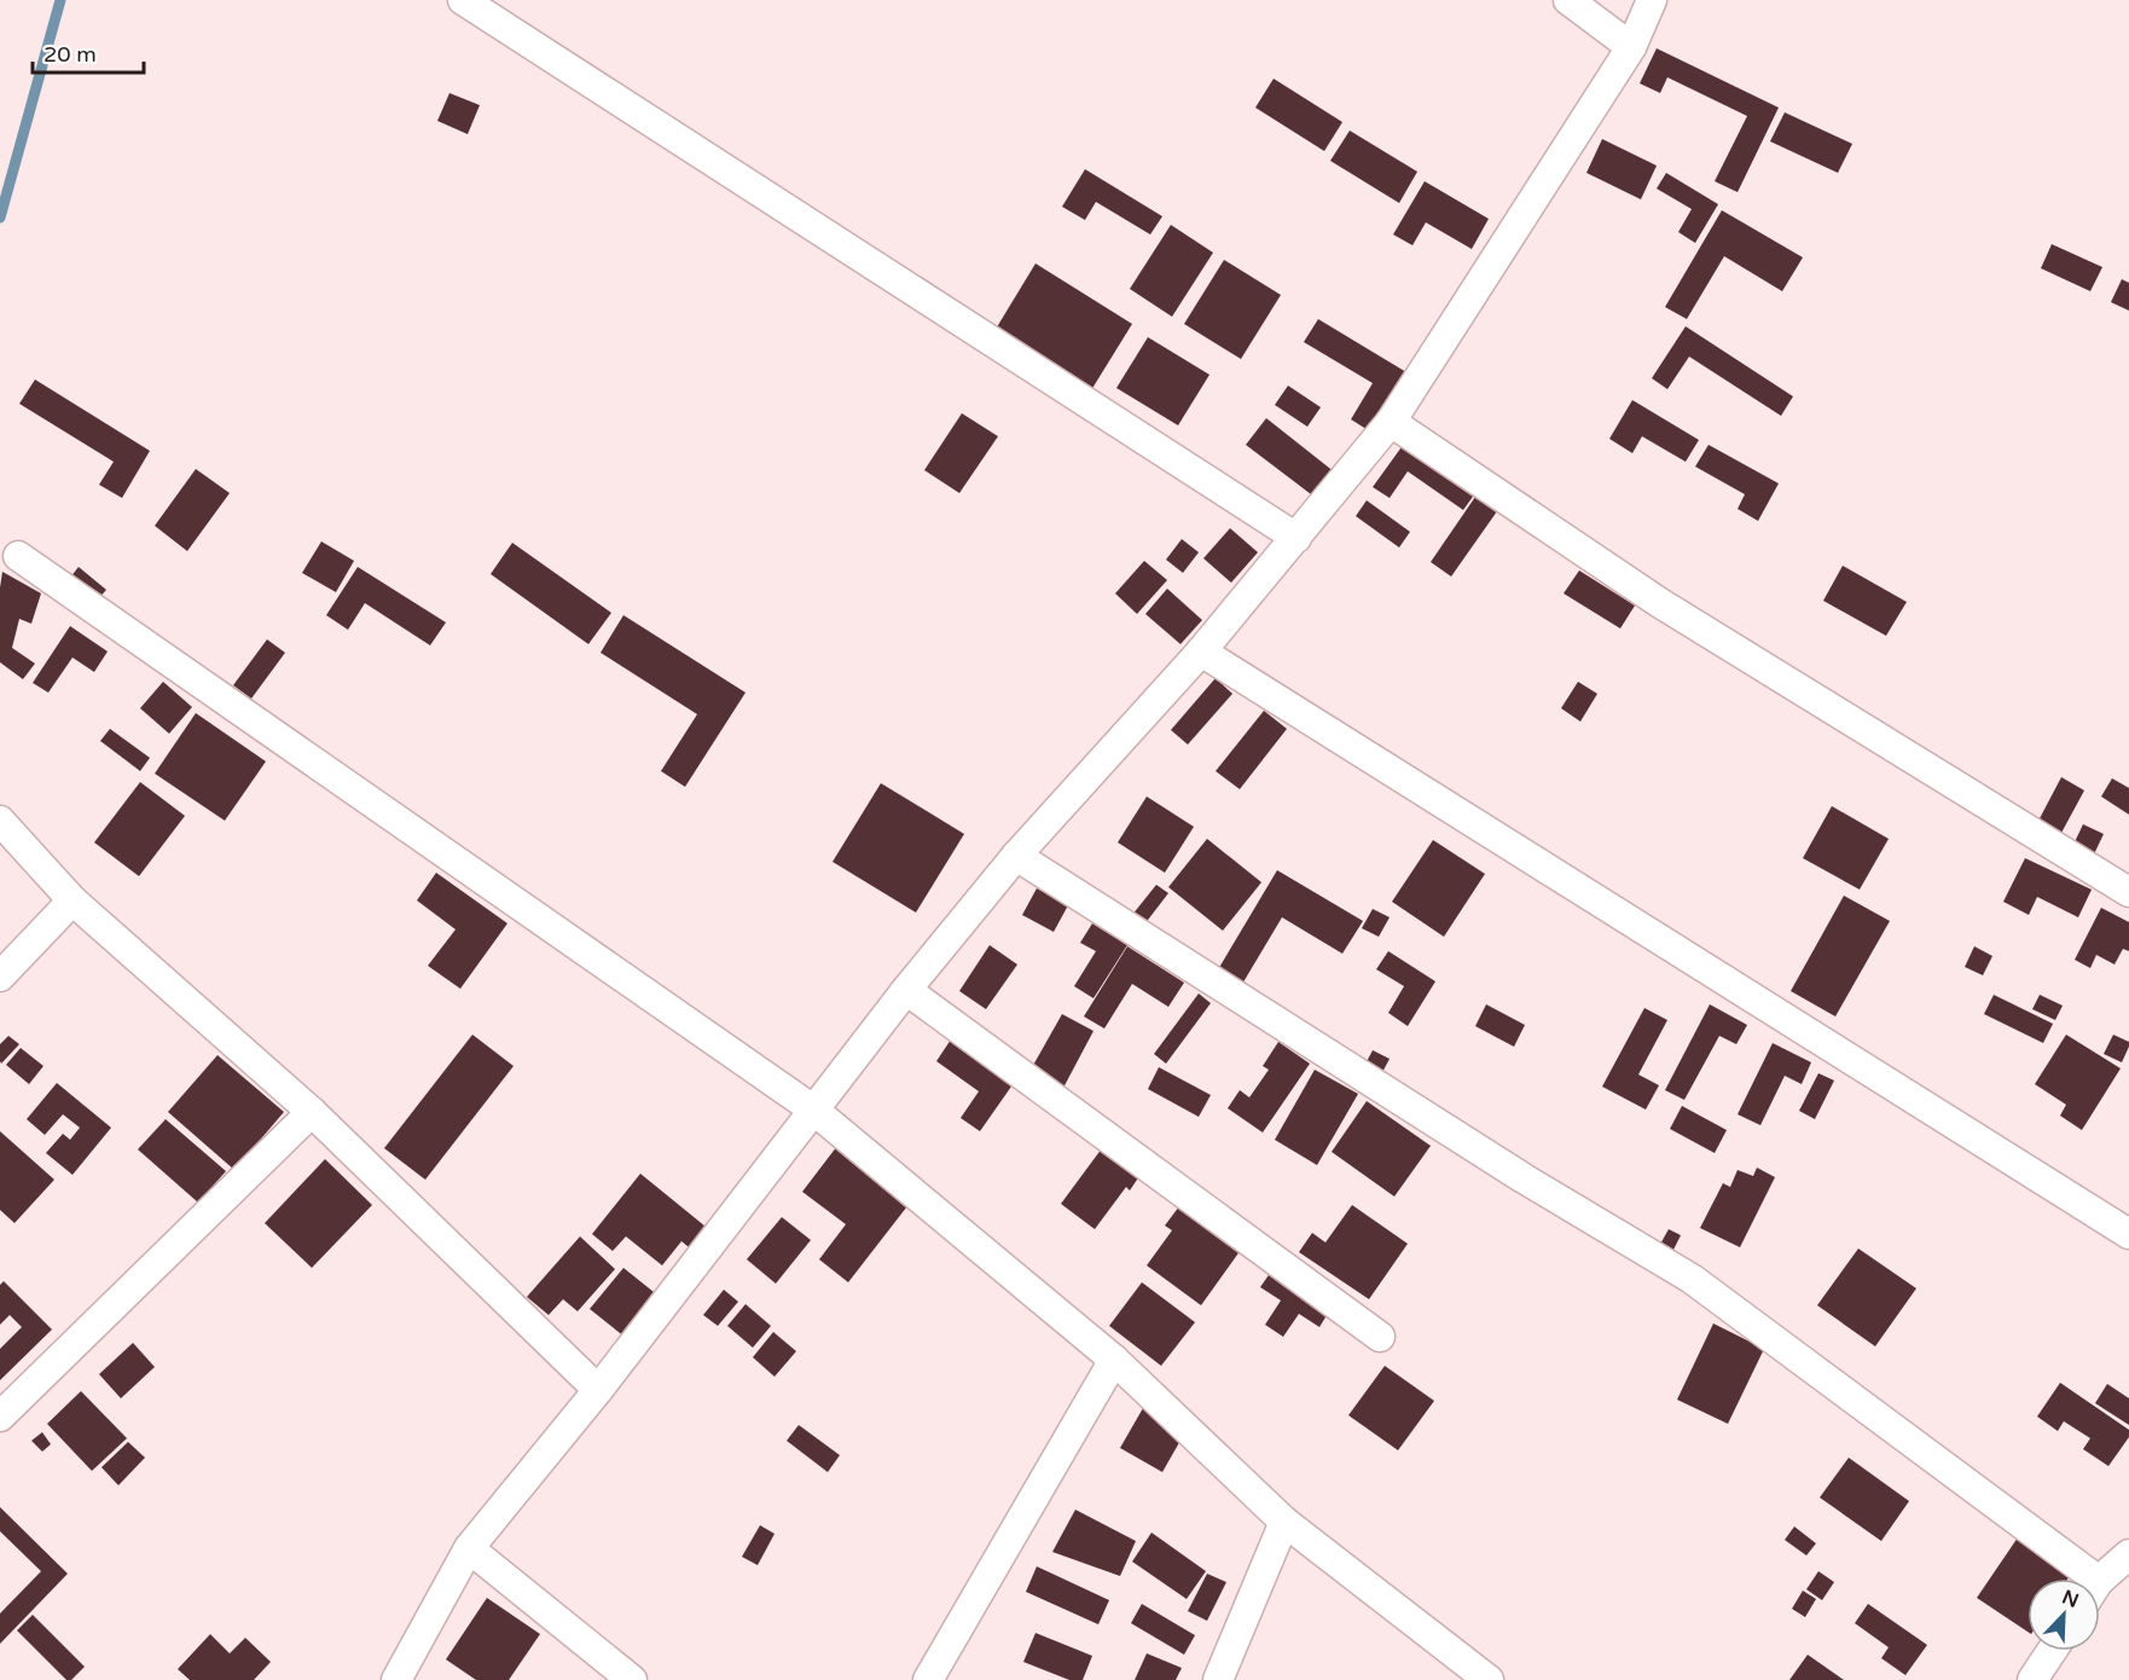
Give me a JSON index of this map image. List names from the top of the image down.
{
  "scale_bar": "20 m",
  "north": "top right"
}
